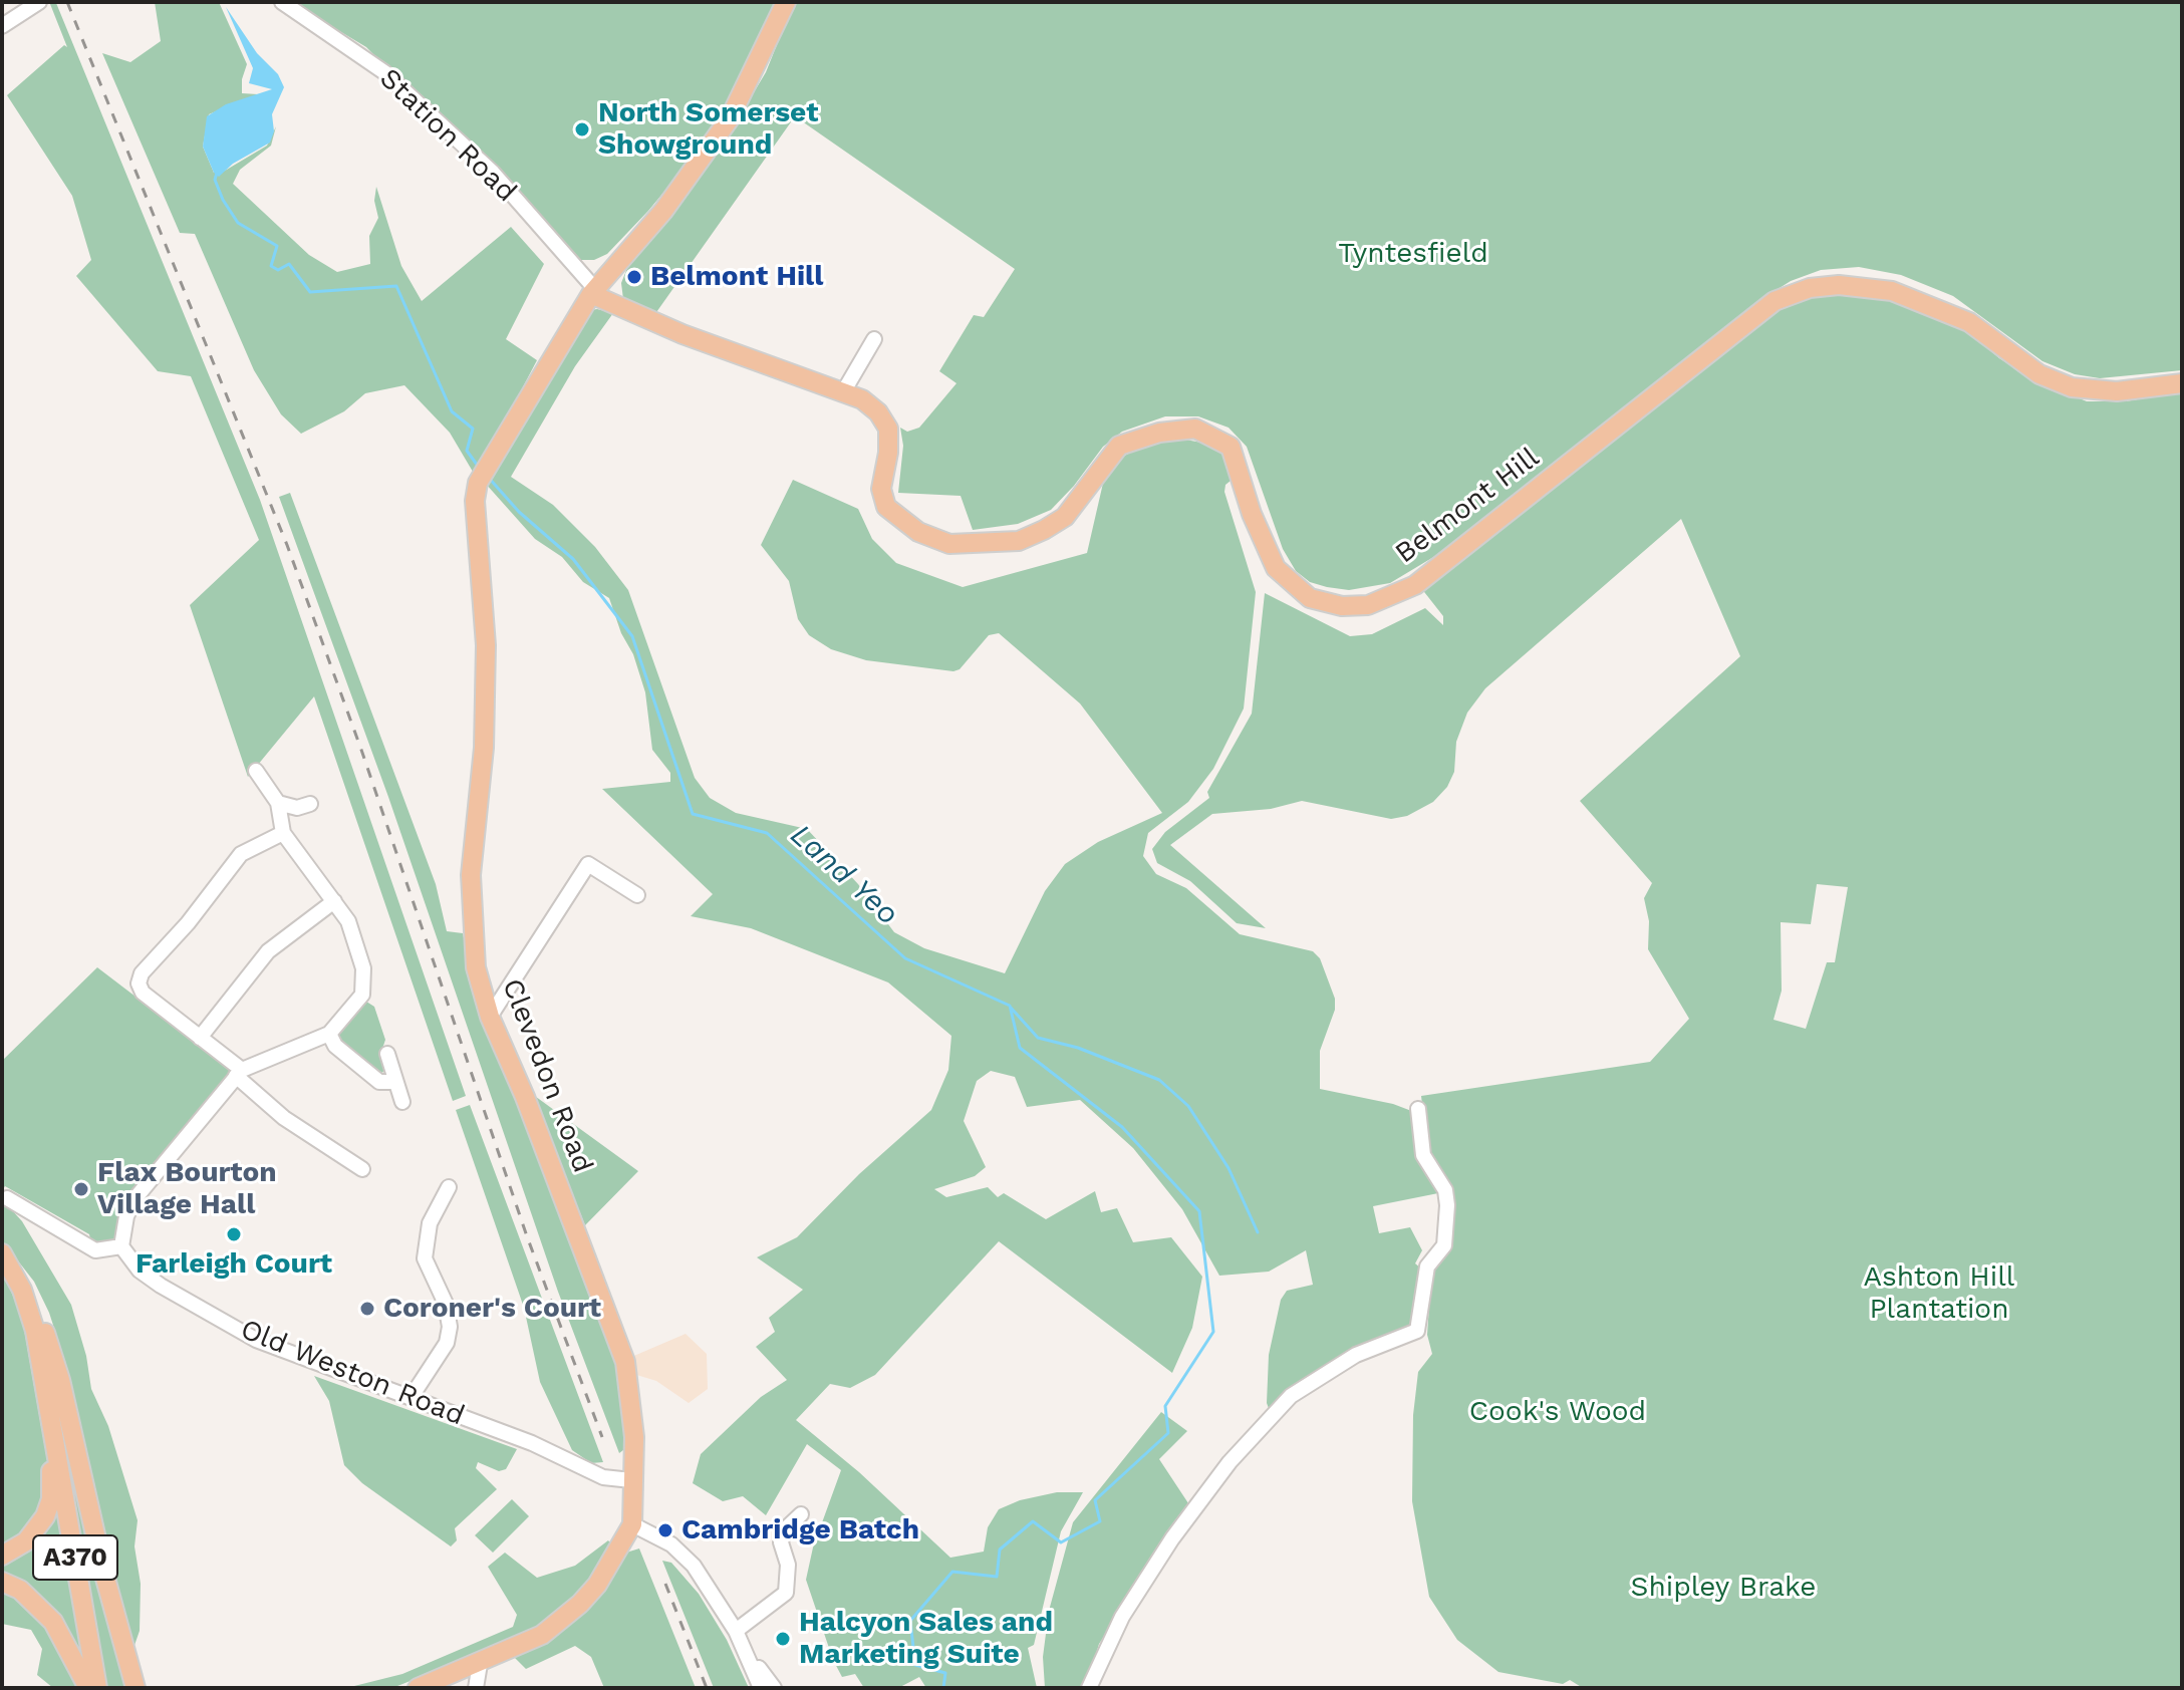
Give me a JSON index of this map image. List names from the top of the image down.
{
  "streets": {
    "main road": ["Belmont Hill", "Clevedon Road", "A370"],
    "street": ["Station Road", "Old Weston Road"]
  },
  "crossings": [
    ["Station Road", "Belmont Hill"],
    ["Station Road", "Clevedon Road"],
    ["Belmont Hill", "Clevedon Road"],
    ["Clevedon Road", "Old Weston Road"]
  ],
  "water": ["Land Yeo"],
  "parks": [
    "Tyntesfield",
    "Ashton Hill Plantation",
    "Cook's Wood",
    "Shipley Brake"
  ],
  "places": [
    "North Somerset Showground",
    "Belmont Hill",
    "Flax Bourton Village Hall",
    "Farleigh Court",
    "Coroner's Court",
    "Cambridge Batch",
    "Halcyon Sales and Marketing Suite"
  ]
}
